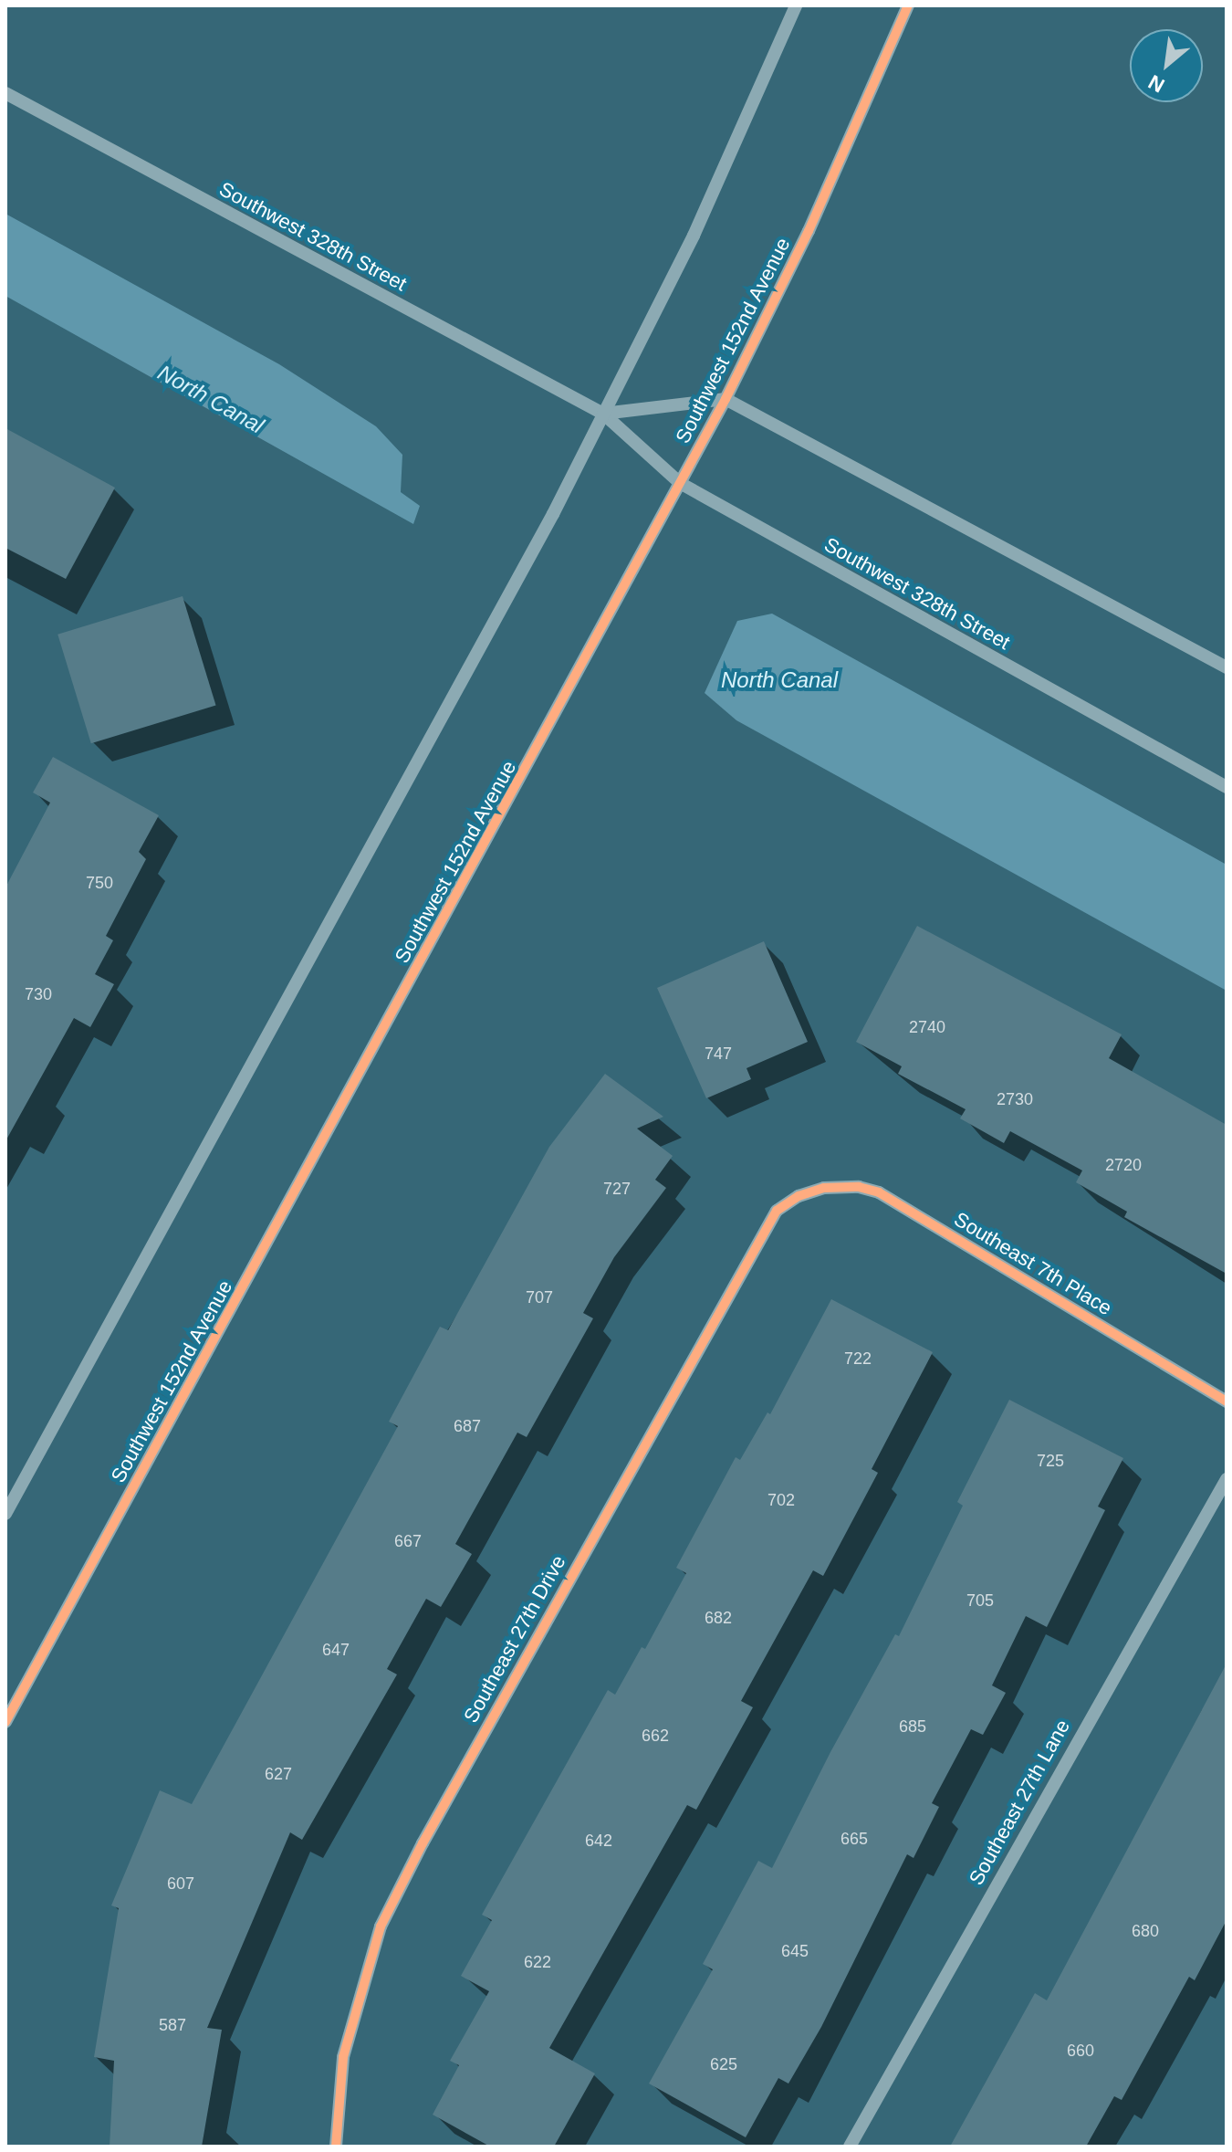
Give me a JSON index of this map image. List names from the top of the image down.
{
  "streets": {
    "street": [
      "Southwest 328th Street",
      "Southwest 152nd Avenue",
      "Southeast 7th Place",
      "Southeast 27th Drive",
      "Southeast 27th Lane"
    ]
  },
  "crossings": [
    ["Southwest 328th Street", "Southwest 152nd Avenue"],
    ["Southeast 7th Place", "Southeast 27th Drive"]
  ],
  "water": ["North Canal"],
  "house_numbers": [
    "750",
    "730",
    "2740",
    "747",
    "2730",
    "2720",
    "727",
    "707",
    "722",
    "687",
    "725",
    "702",
    "667",
    "705",
    "682",
    "647",
    "685",
    "662",
    "627",
    "665",
    "642",
    "607",
    "680",
    "645",
    "622",
    "587",
    "660",
    "625"
  ],
  "north": "bottom left"
}
